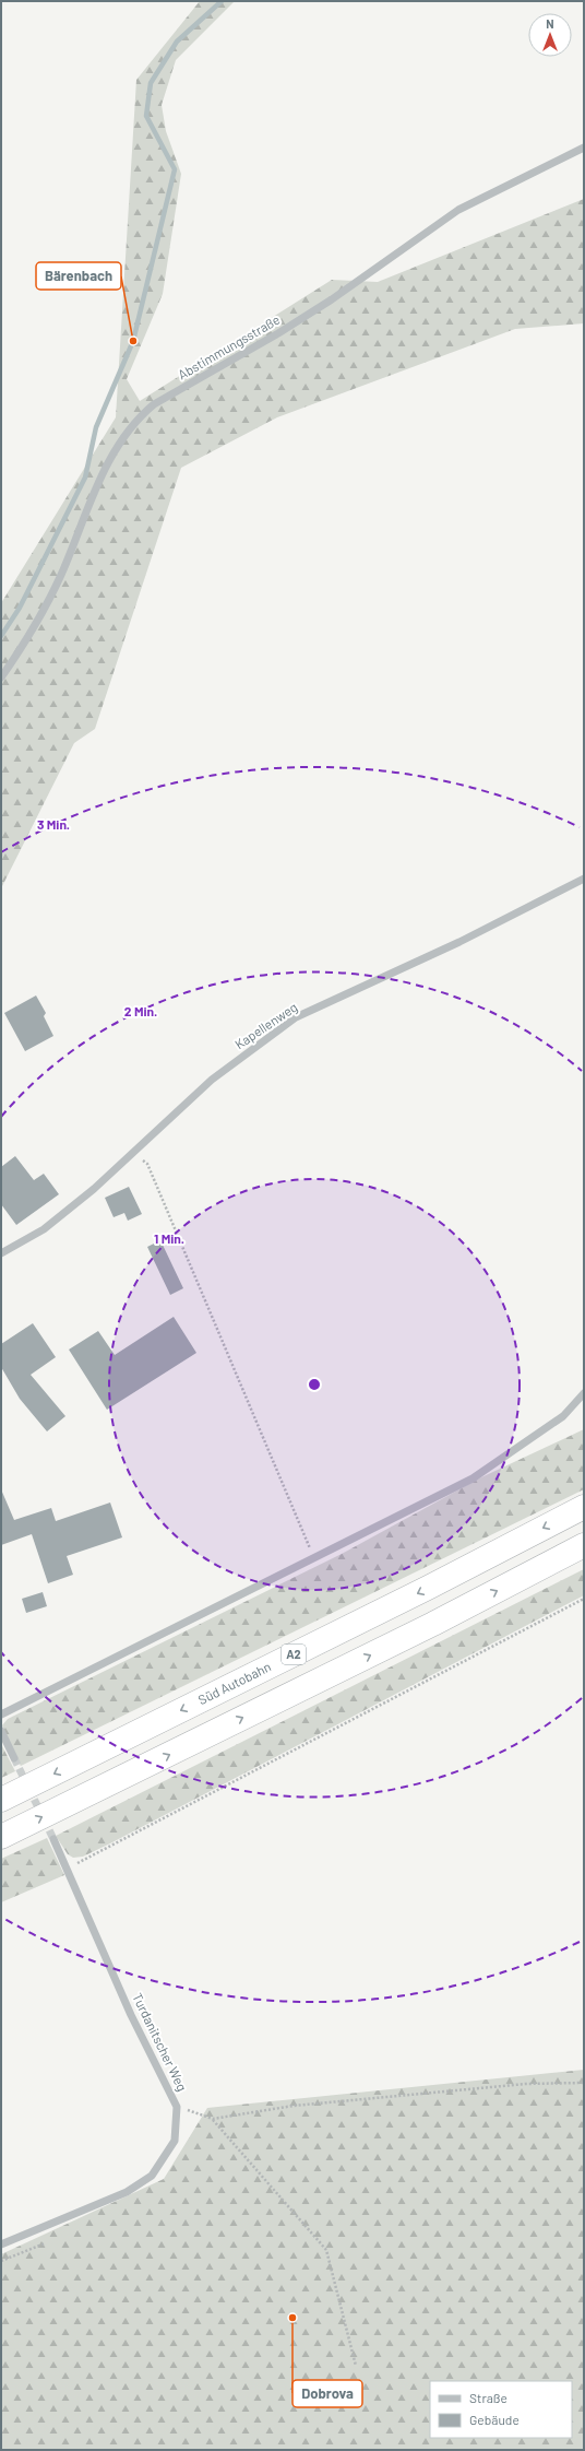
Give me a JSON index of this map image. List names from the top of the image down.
{
  "streets": {
    "highway": ["A2", "Süd Autobahn"],
    "street": ["Abstimmungsstraße", "Kapellenweg", "Turdanitscher Weg"]
  },
  "places": ["Bärenbach", "Dobrova"],
  "legend": ["Straße", "Gebäude"],
  "north": "top",
  "rings": ["3 Min.", "2 Min.", "1 Min."]
}
